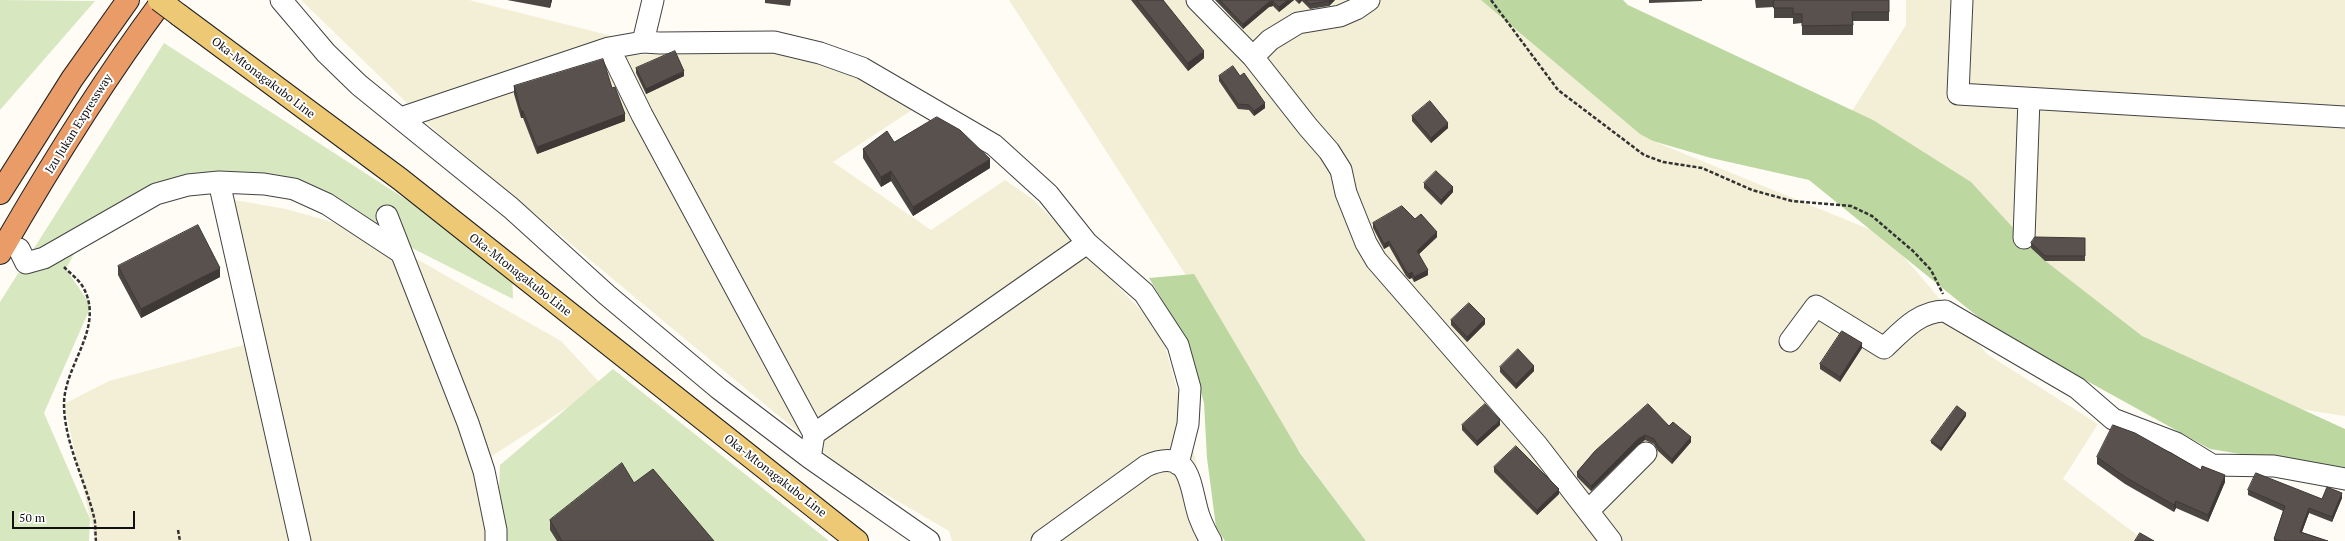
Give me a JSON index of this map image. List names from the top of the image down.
{
  "streets": {
    "highway": ["Izu Jukan Expressway"],
    "main road": ["Oka-Mtonagakubo Line"]
  },
  "scale_bar": "50 m"
}
